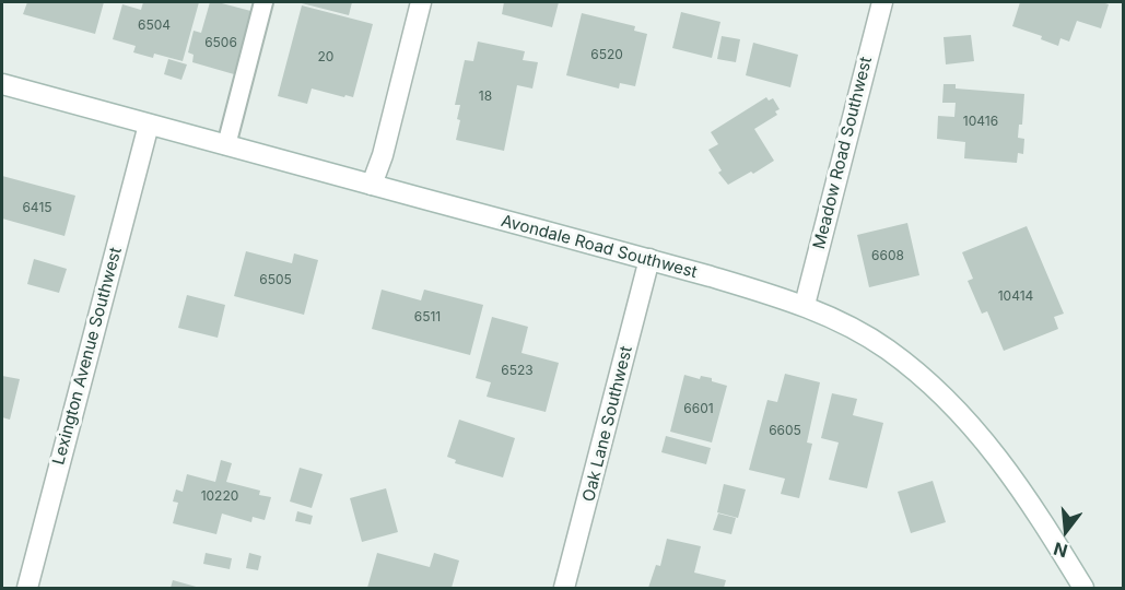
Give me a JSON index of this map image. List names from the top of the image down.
{
  "streets": {
    "street": [
      "Meadow Road Southwest",
      "Avondale Road Southwest",
      "Lexington Avenue Southwest",
      "Oak Lane Southwest"
    ]
  },
  "crossings": [
    ["Meadow Road Southwest", "Avondale Road Southwest"],
    ["Avondale Road Southwest", "Lexington Avenue Southwest"],
    ["Avondale Road Southwest", "Oak Lane Southwest"]
  ],
  "house_numbers": [
    "6504",
    "6506",
    "6520",
    "20",
    "18",
    "10416",
    "6415",
    "6608",
    "6505",
    "10414",
    "6511",
    "6523",
    "6601",
    "6605",
    "10220"
  ],
  "north": "bottom"
}
